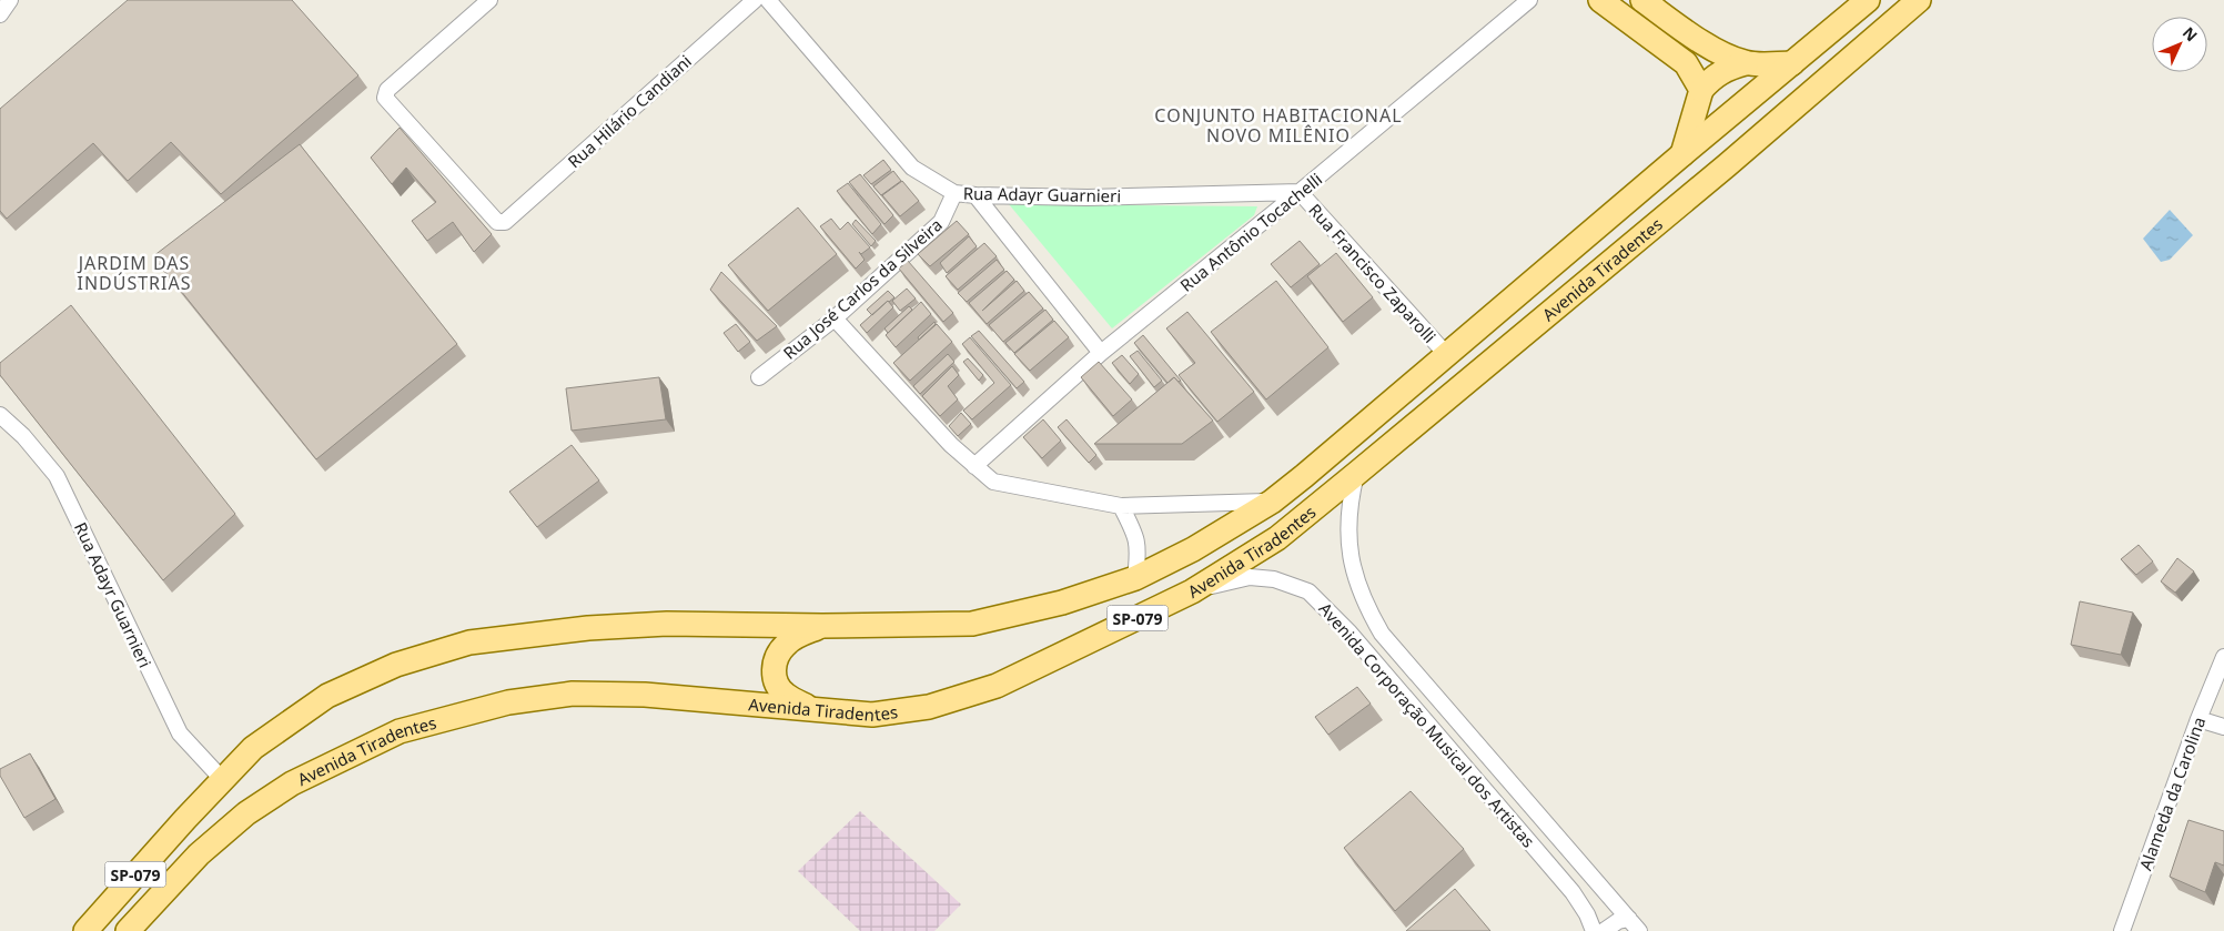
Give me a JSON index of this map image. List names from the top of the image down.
{
  "streets": {
    "main road": ["Avenida Tiradentes", "SP-079"],
    "street": [
      "Rua Hilário Candiani",
      "Rua Adayr Guarnieri",
      "Rua Antônio Tocachelli",
      "Rua Francisco Zaparolli",
      "Rua José Carlos da Silveira",
      "Avenida Corporação Musical dos Artistas",
      "Alameda da Carolina"
    ]
  },
  "crossings": [
    ["Rua Adayr Guarnieri", "Rua Antônio Tocachelli"],
    ["Rua Adayr Guarnieri", "Avenida Tiradentes"],
    ["Rua Adayr Guarnieri", "Rua Francisco Zaparolli"],
    ["Rua Adayr Guarnieri", "Rua José Carlos da Silveira"],
    ["Rua Antônio Tocachelli", "Rua Francisco Zaparolli"],
    ["Avenida Tiradentes", "Rua Francisco Zaparolli"],
    ["Avenida Tiradentes", "Avenida Corporação Musical dos Artistas"]
  ],
  "districts": ["CONJUNTO HABITACIONAL NOVO MILÊNIO", "JARDIM DAS INDÚSTRIAS"],
  "north": "top right"
}
